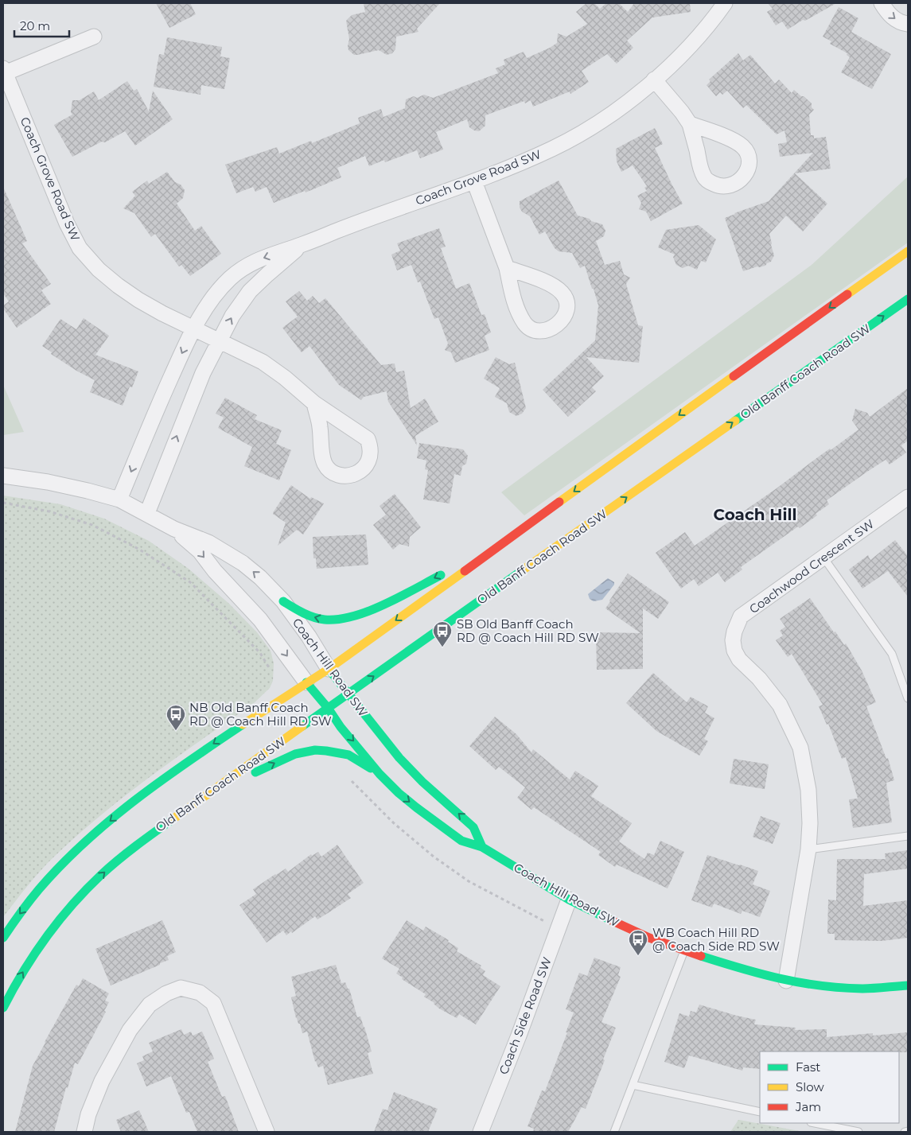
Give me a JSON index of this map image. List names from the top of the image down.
{
  "streets": {
    "main road": ["Old Banff Coach Road SW", "Coach Hill Road SW"],
    "street": ["Coach Grove Road SW", "Coachwood Crescent SW", "Coach Side Road SW"]
  },
  "crossings": [
    ["Coach Grove Road SW", "Coach Hill Road SW"],
    ["Old Banff Coach Road SW", "Coach Hill Road SW"],
    ["Coachwood Crescent SW", "Coach Hill Road SW"],
    ["Coach Hill Road SW", "Coach Side Road SW"]
  ],
  "districts": ["Coach Hill"],
  "places": {
    "bus stop": ["SB Old Banff Coach RD @ Coach Hill RD SW", "NB Old Banff Coach RD @ Coach Hill RD SW", "WB Coach Hill RD @ Coach Side RD SW"]
  },
  "legend": ["Fast", "Slow", "Jam"],
  "scale_bar": "20 m"
}
